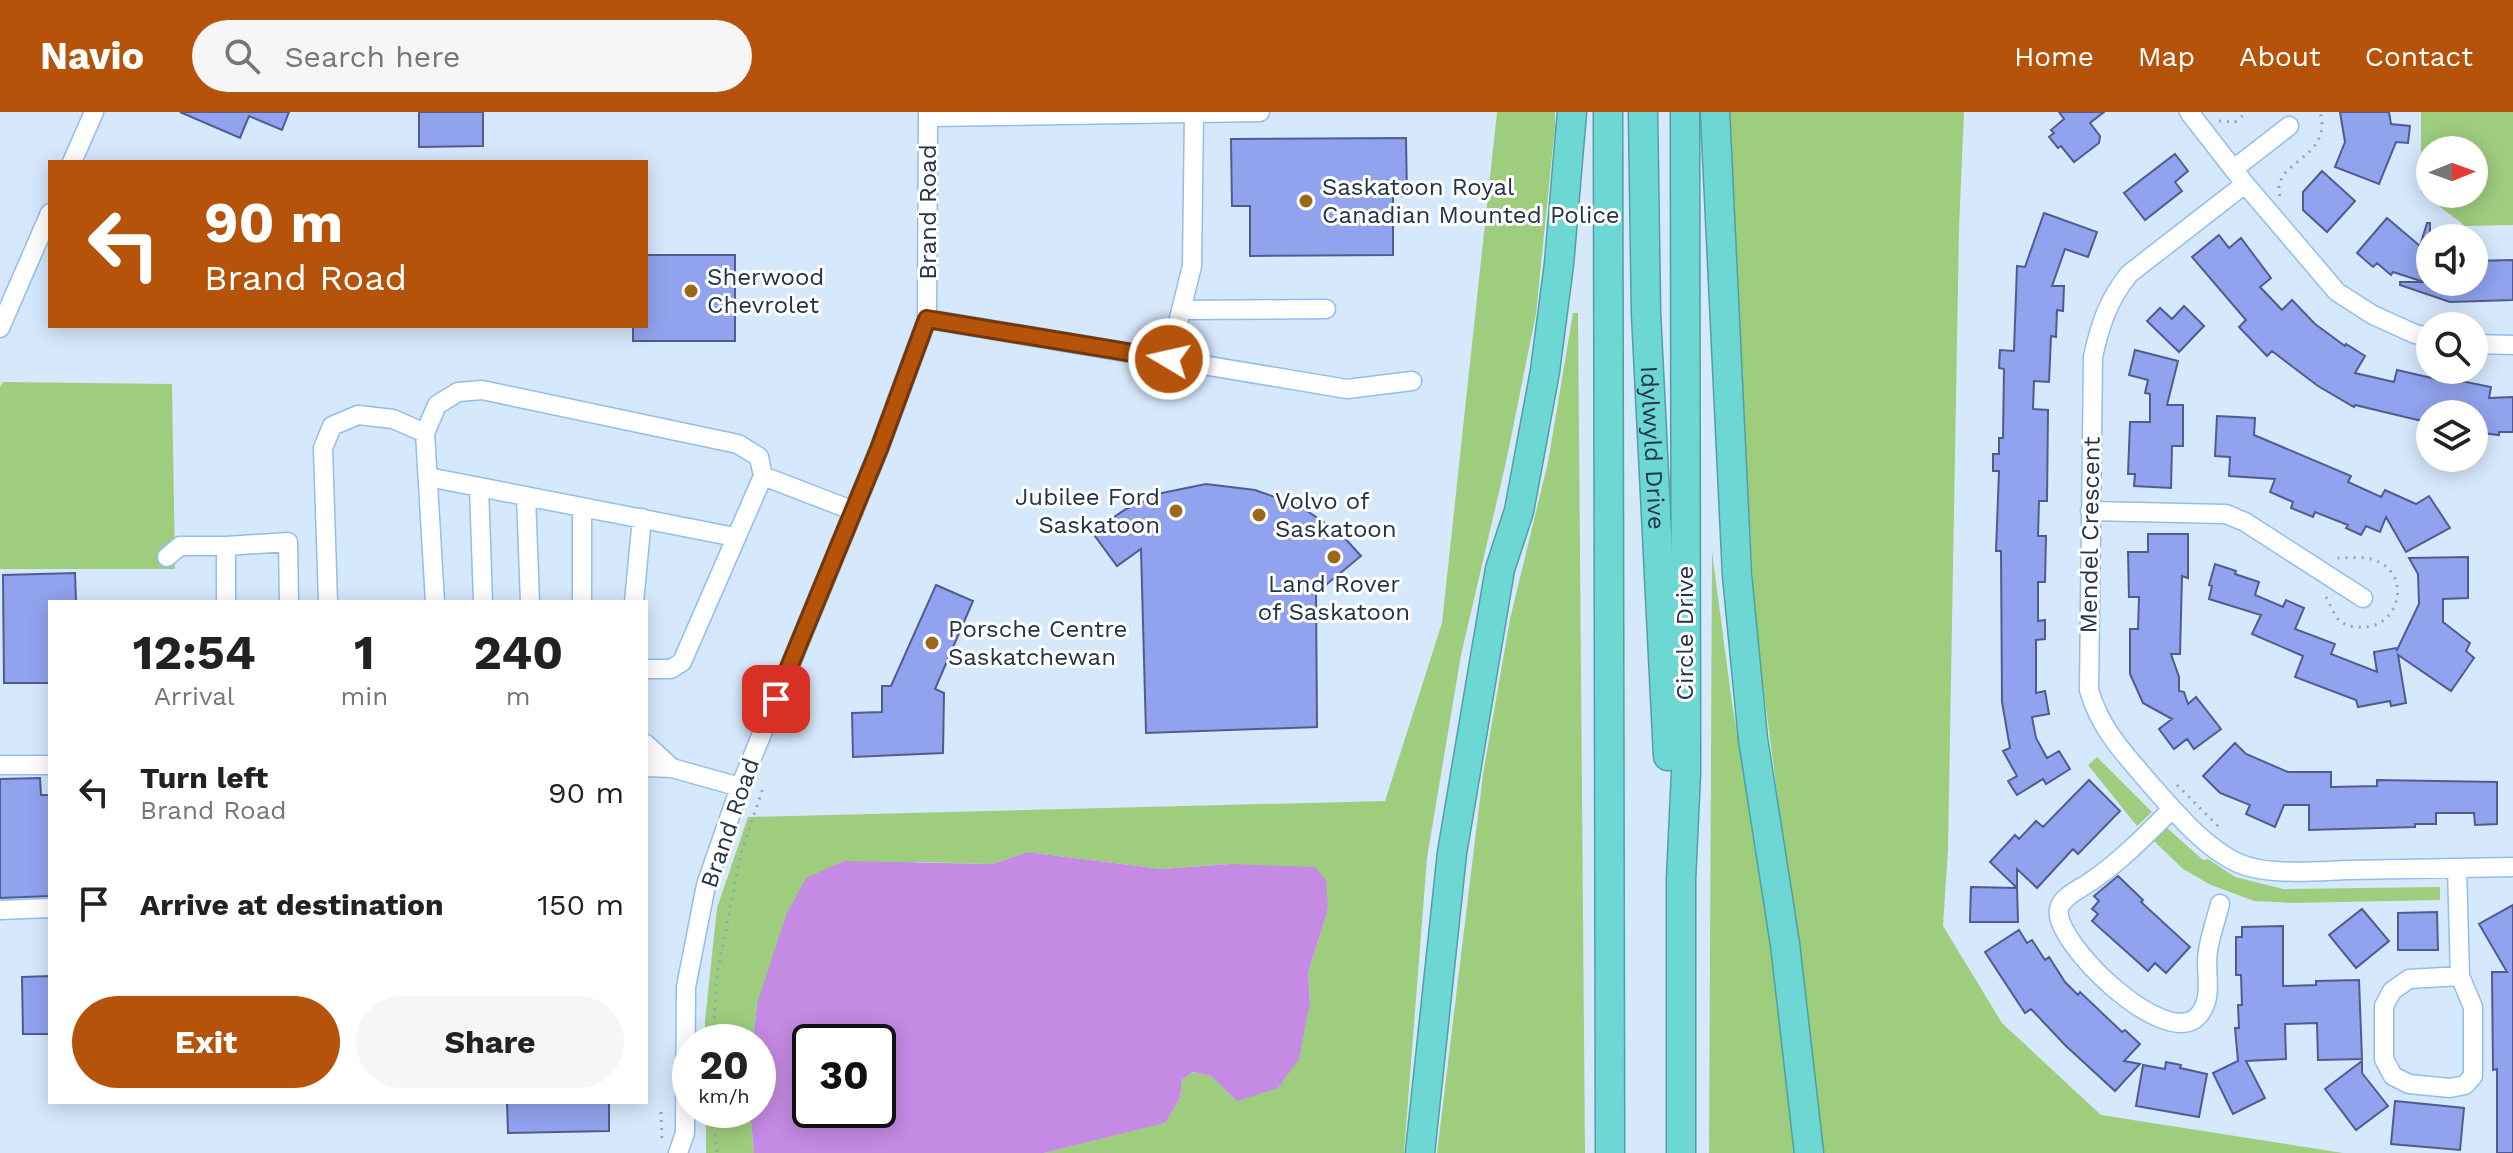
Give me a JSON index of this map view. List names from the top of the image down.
{
  "streets": {
    "highway": ["Idylwyld Drive", "Circle Drive"],
    "street": ["Brand Road", "Mendel Crescent"]
  },
  "crossings": [
    ["Idylwyld Drive", "Circle Drive"]
  ],
  "places": [
    "Saskatoon Royal Canadian Mounted Police",
    "Sherwood Chevrolet",
    "Jubilee Ford Saskatoon",
    "Volvo of Saskatoon",
    "Land Rover of Saskatoon",
    "Porsche Centre Saskatchewan"
  ],
  "north": "right",
  "page": {
    "header": "Navio",
    "search": "Search here",
    "nav": [
      "Home",
      "Map",
      "About",
      "Contact"
    ],
    "turn": ["90 m", "Brand Road"],
    "eta": [
      "12:54",
      "Arrival",
      "1",
      "min",
      "240",
      "m"
    ],
    "list": [
      {
        "name": "Turn left",
        "note": "Brand Road",
        "value": "90 m"
      },
      {
        "name": "Arrive at destination",
        "value": "150 m"
      }
    ],
    "buttons": ["Exit", "Share"],
    "speed": "20 km/h",
    "limit": "30"
  }
}
